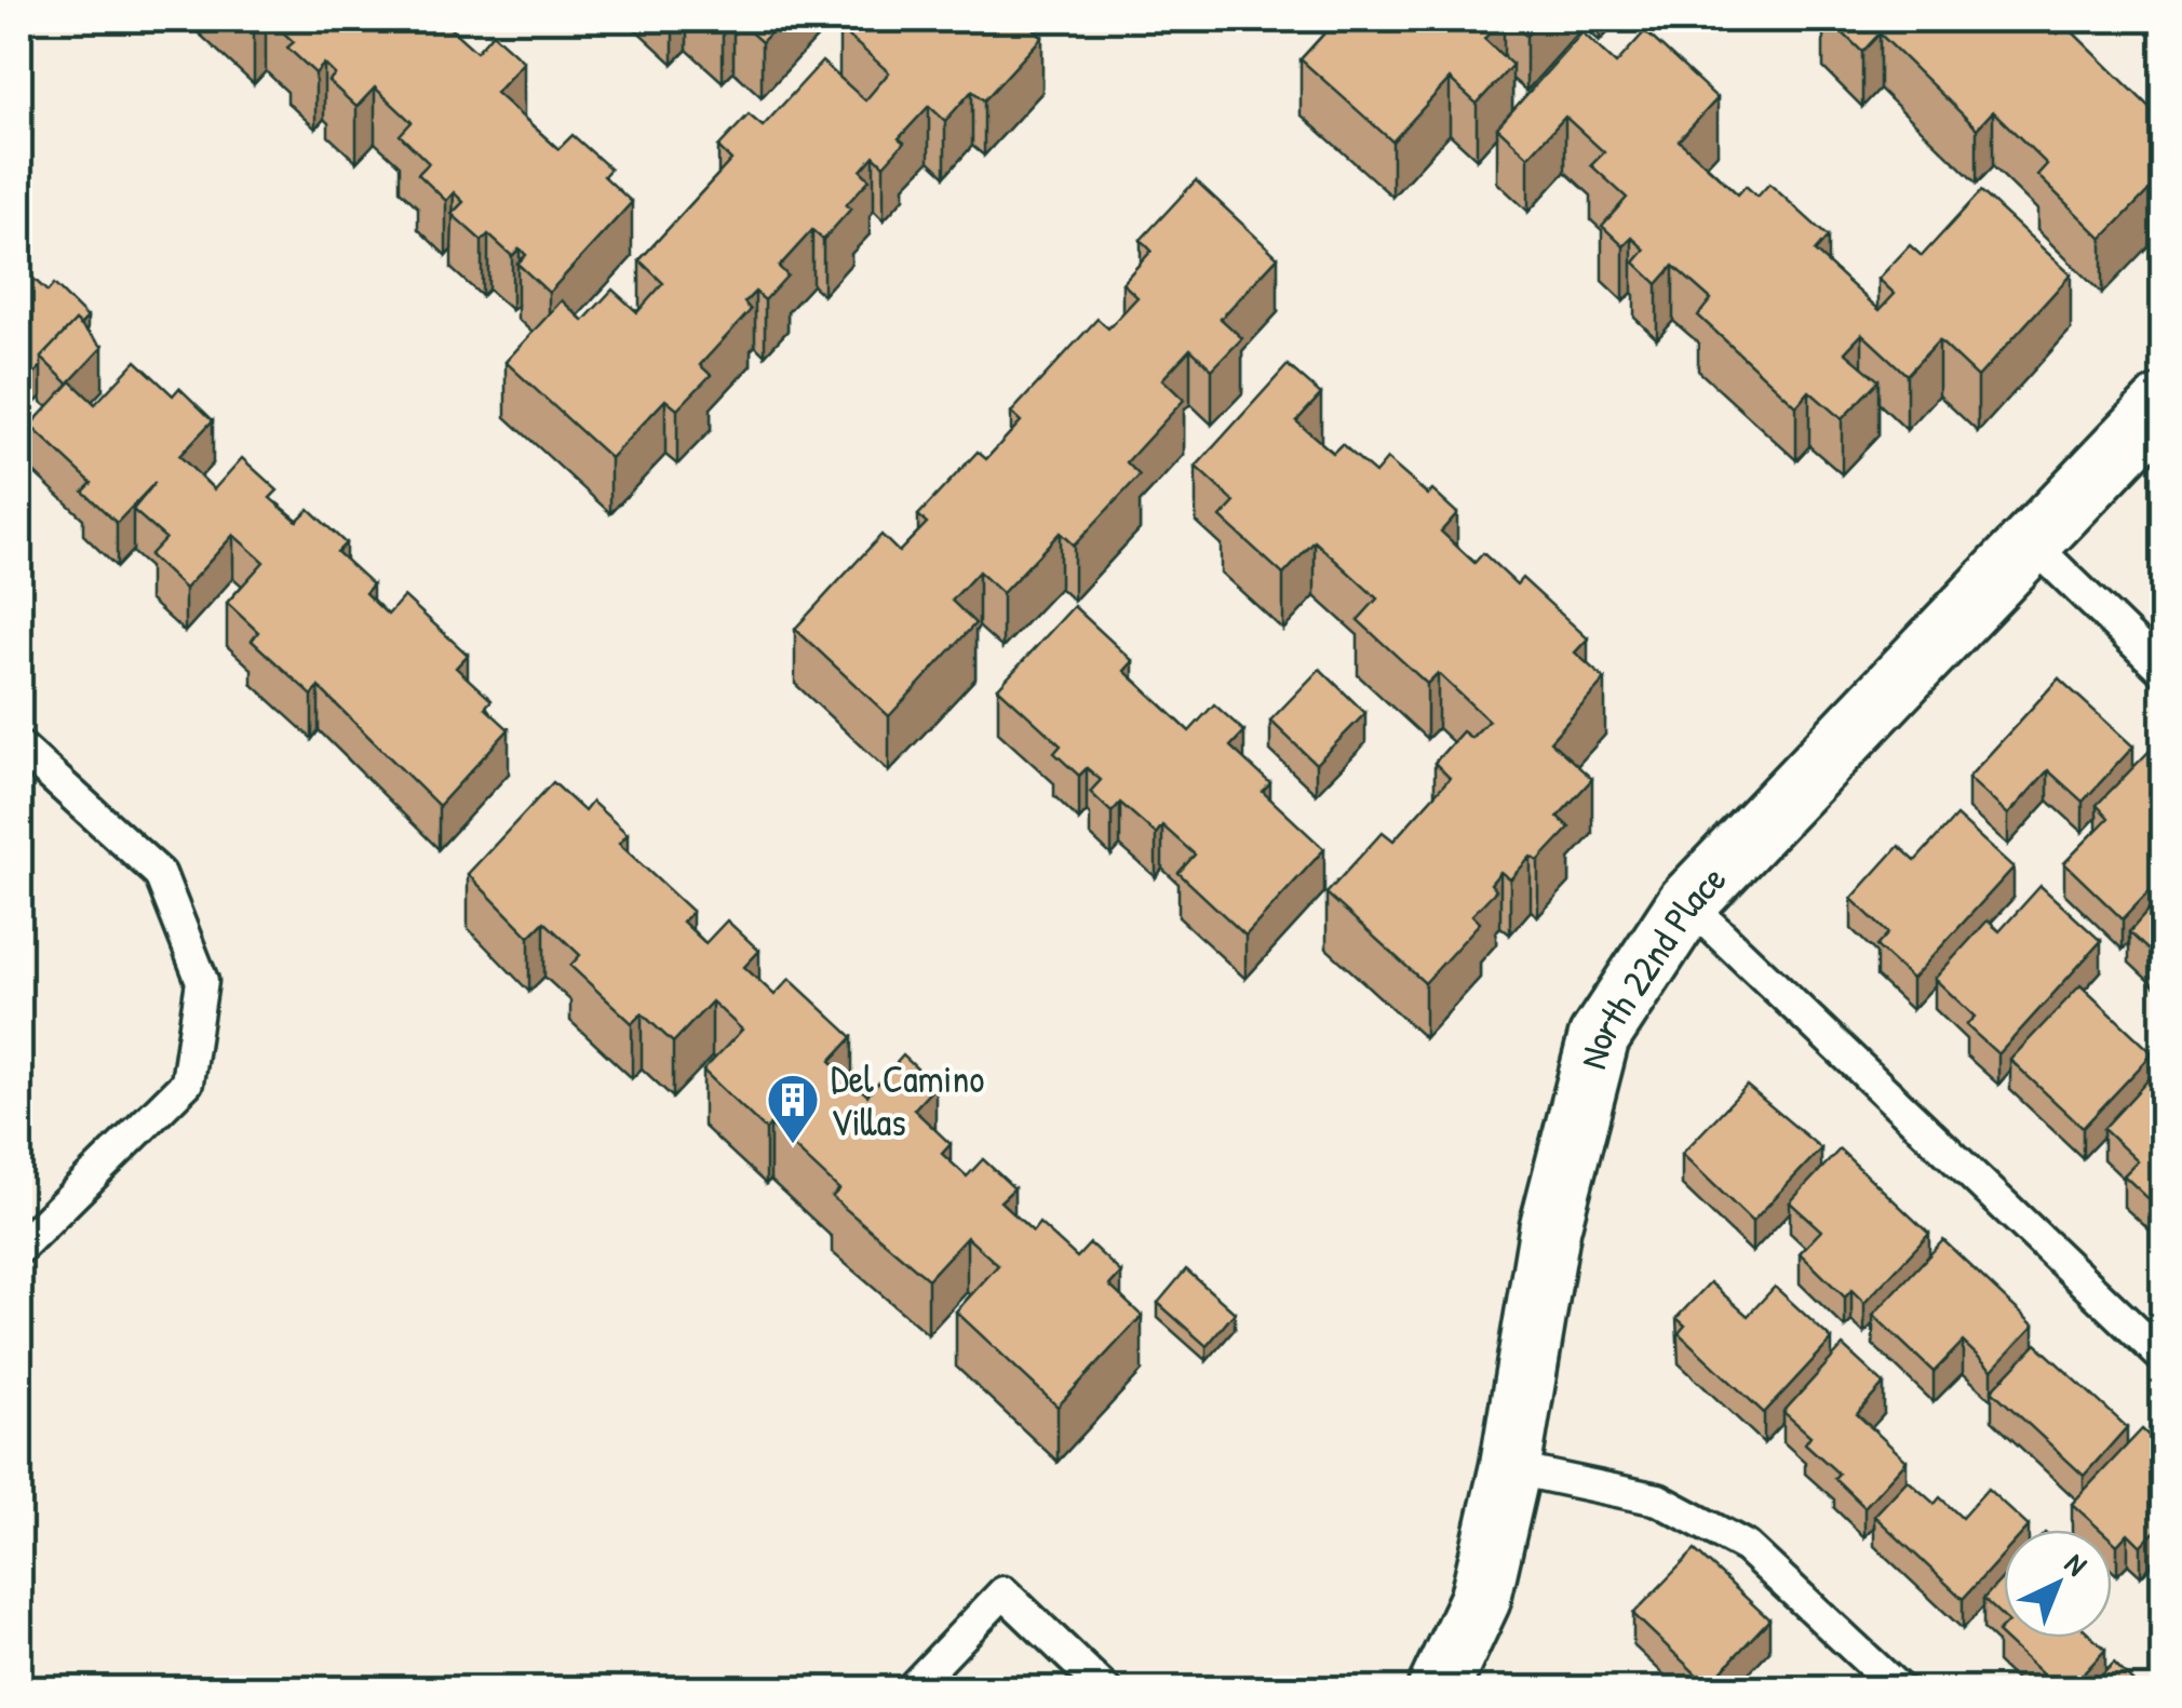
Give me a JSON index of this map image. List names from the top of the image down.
{
  "streets": {
    "street": ["North 22nd Place"]
  },
  "places": {
    "building": ["Del Camino Villas"]
  },
  "north": "top right"
}
